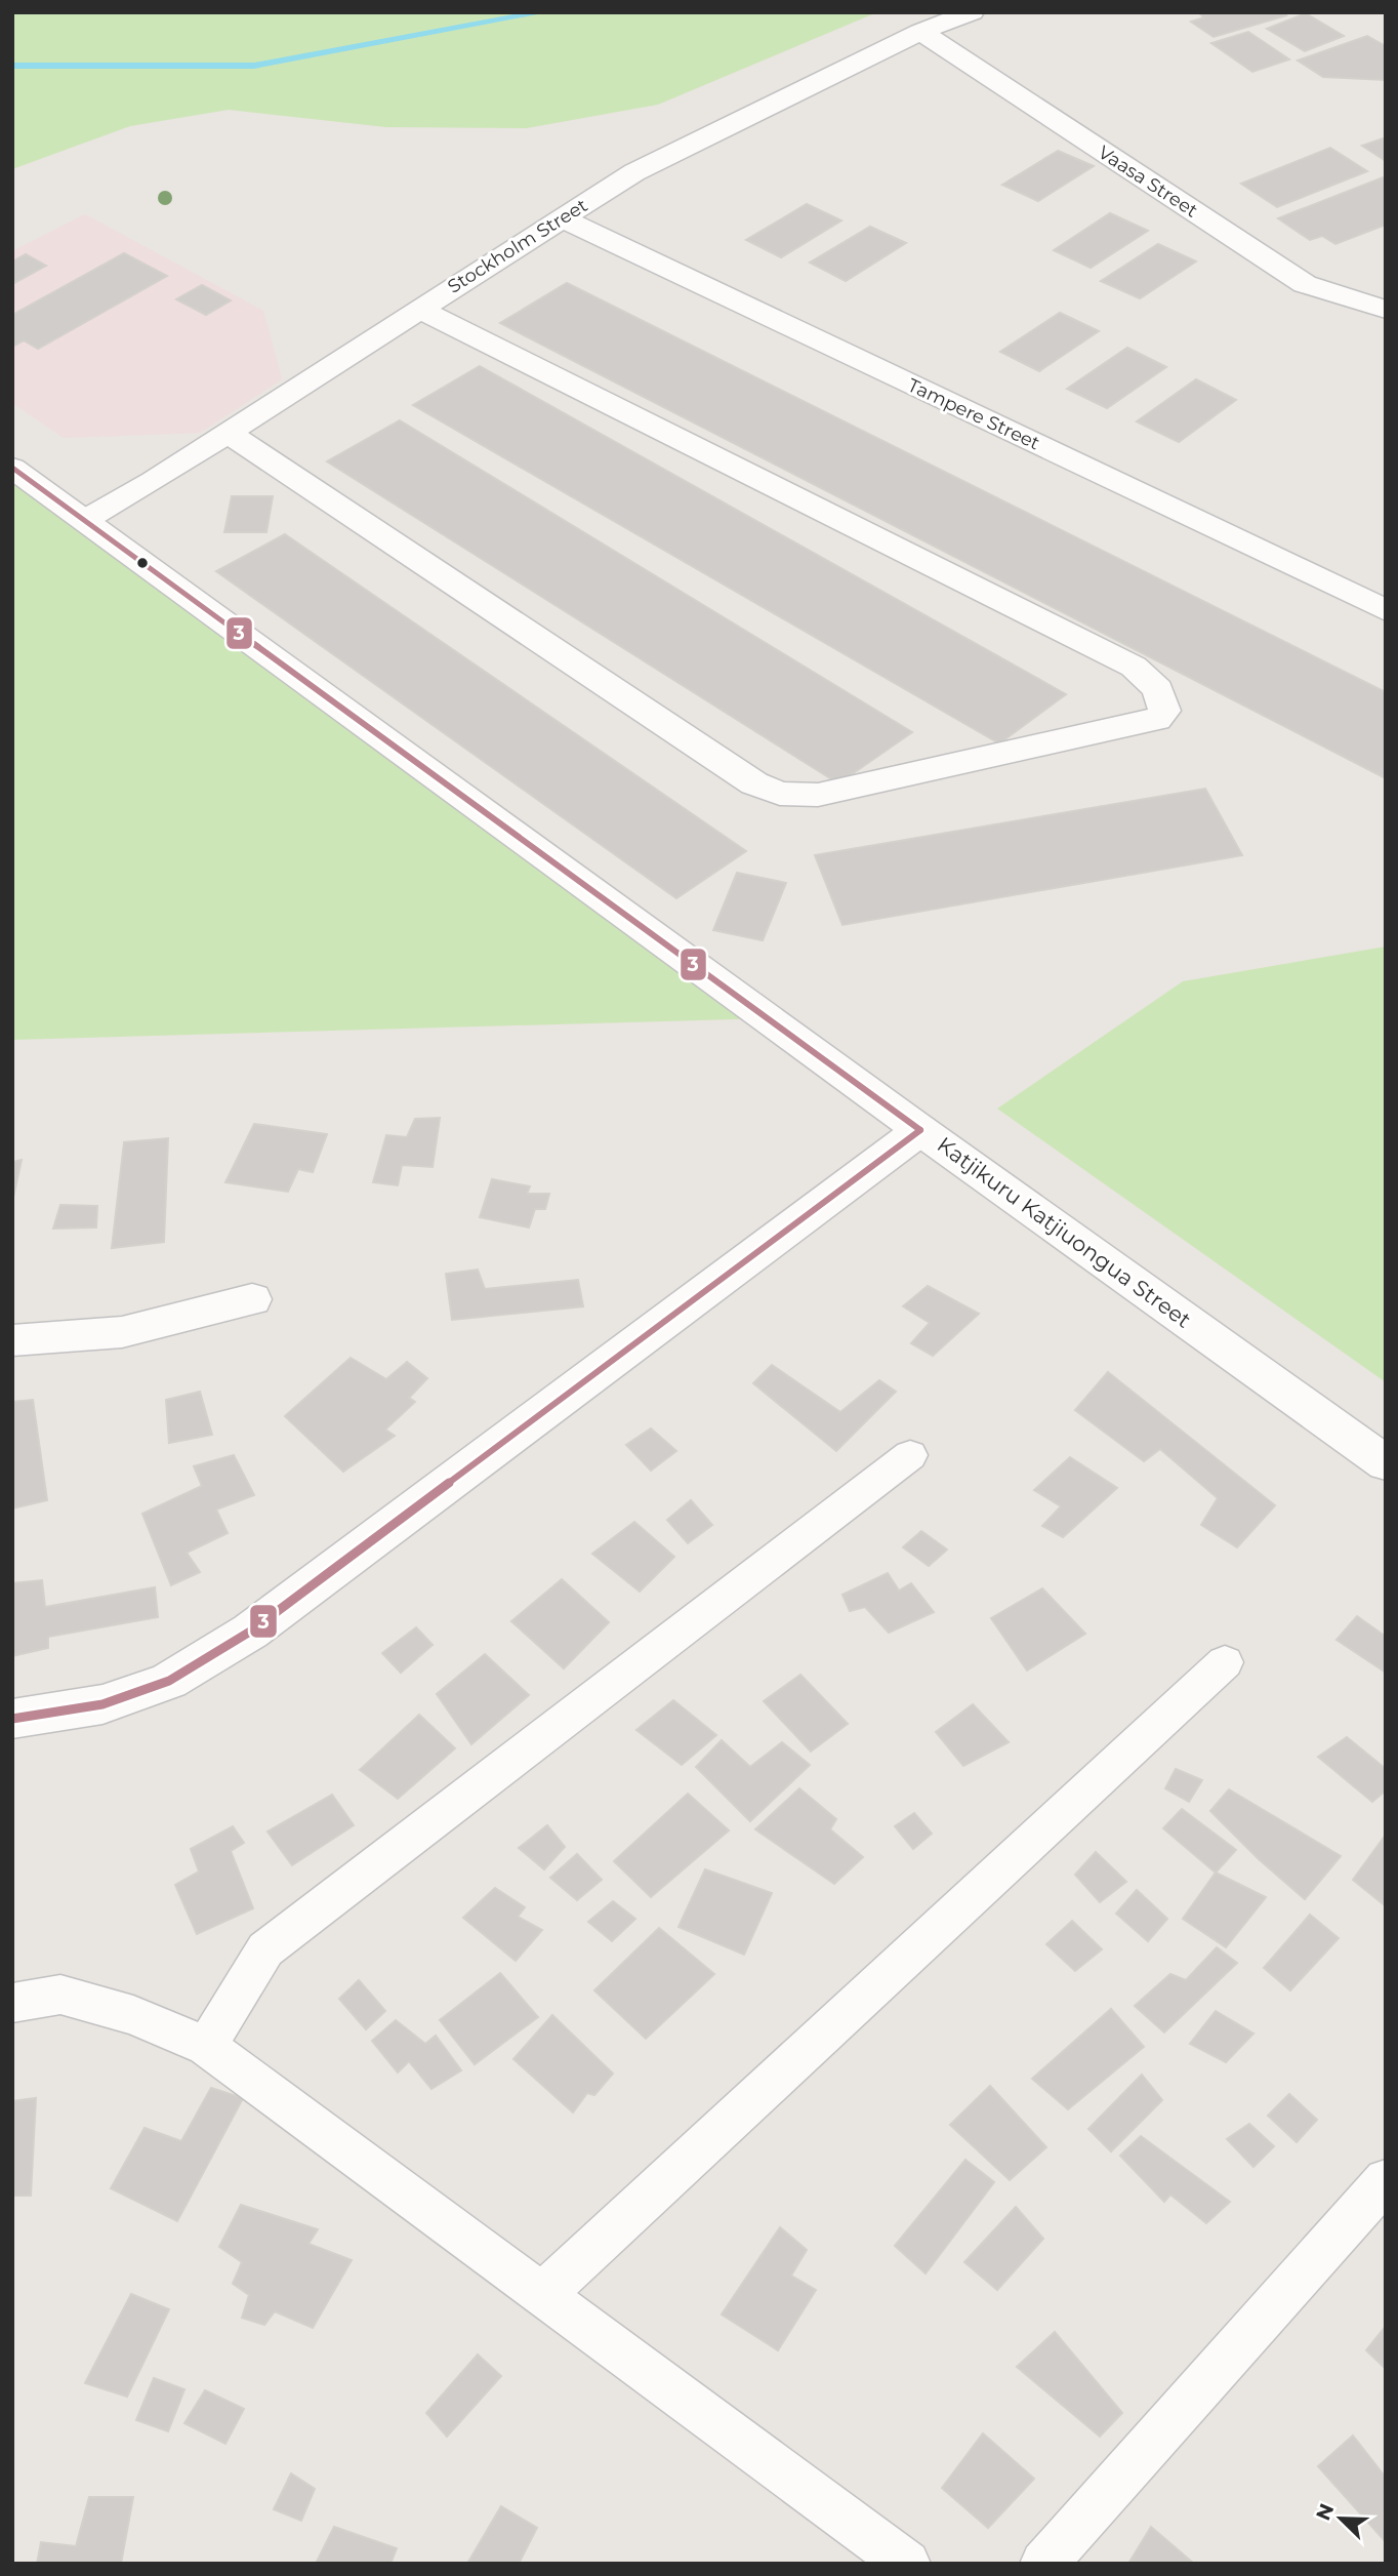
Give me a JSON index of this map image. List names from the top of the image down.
{
  "streets": {
    "street": [
      "Vaasa Street",
      "Stockholm Street",
      "Tampere Street",
      "Katjikuru Katjiuongua Street"
    ]
  },
  "crossings": [
    ["Vaasa Street", "Stockholm Street"],
    ["Stockholm Street", "Tampere Street"],
    ["Stockholm Street", "Katjikuru Katjiuongua Street"]
  ],
  "lines": ["transit line 3"],
  "north": "top left"
}
